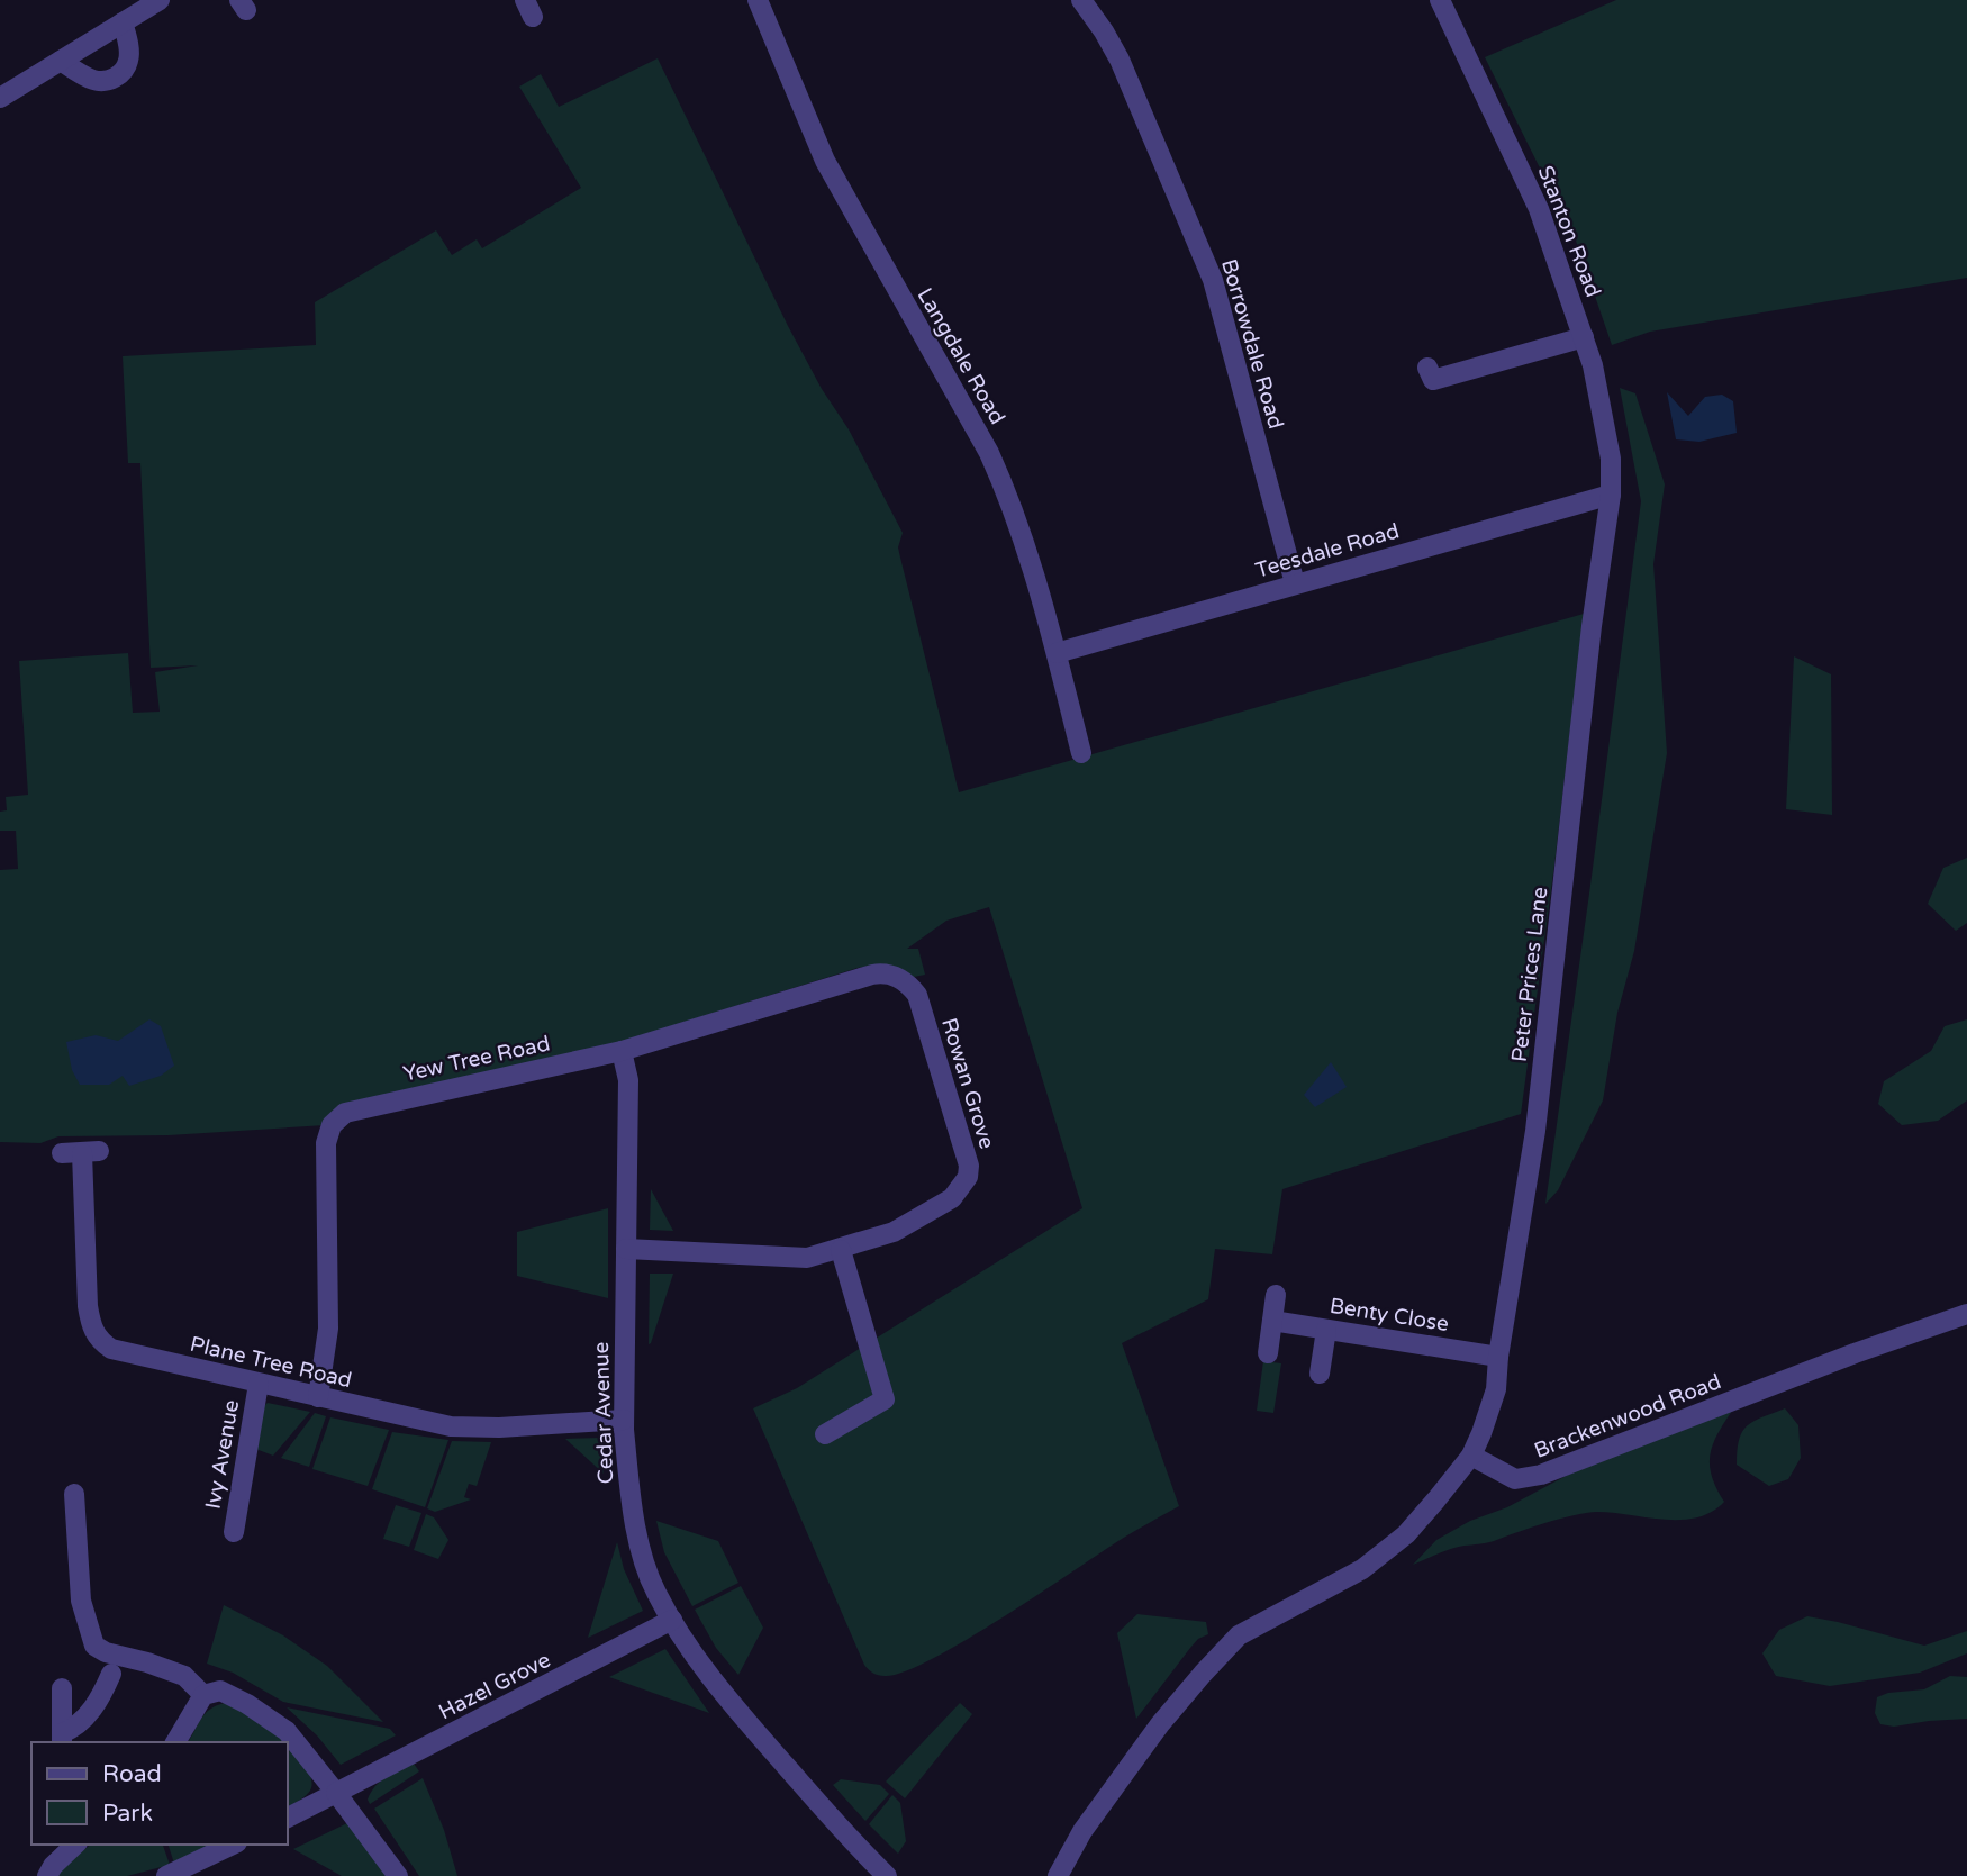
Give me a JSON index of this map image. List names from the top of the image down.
{
  "streets": {
    "street": [
      "Stanton Road",
      "Borrowdale Road",
      "Langdale Road",
      "Teesdale Road",
      "Peter Prices Lane",
      "Yew Tree Road",
      "Rowan Grove",
      "Benty Close",
      "Plane Tree Road",
      "Cedar Avenue",
      "Brackenwood Road",
      "Ivy Avenue",
      "Hazel Grove"
    ]
  },
  "crossings": [
    ["Stanton Road", "Teesdale Road"],
    ["Stanton Road", "Peter Prices Lane"],
    ["Borrowdale Road", "Teesdale Road"],
    ["Langdale Road", "Teesdale Road"],
    ["Teesdale Road", "Peter Prices Lane"],
    ["Peter Prices Lane", "Benty Close"],
    ["Peter Prices Lane", "Brackenwood Road"],
    ["Yew Tree Road", "Rowan Grove"],
    ["Yew Tree Road", "Plane Tree Road"],
    ["Yew Tree Road", "Cedar Avenue"],
    ["Rowan Grove", "Cedar Avenue"],
    ["Plane Tree Road", "Cedar Avenue"],
    ["Plane Tree Road", "Ivy Avenue"],
    ["Cedar Avenue", "Hazel Grove"]
  ],
  "legend": ["Road", "Park"]
}
